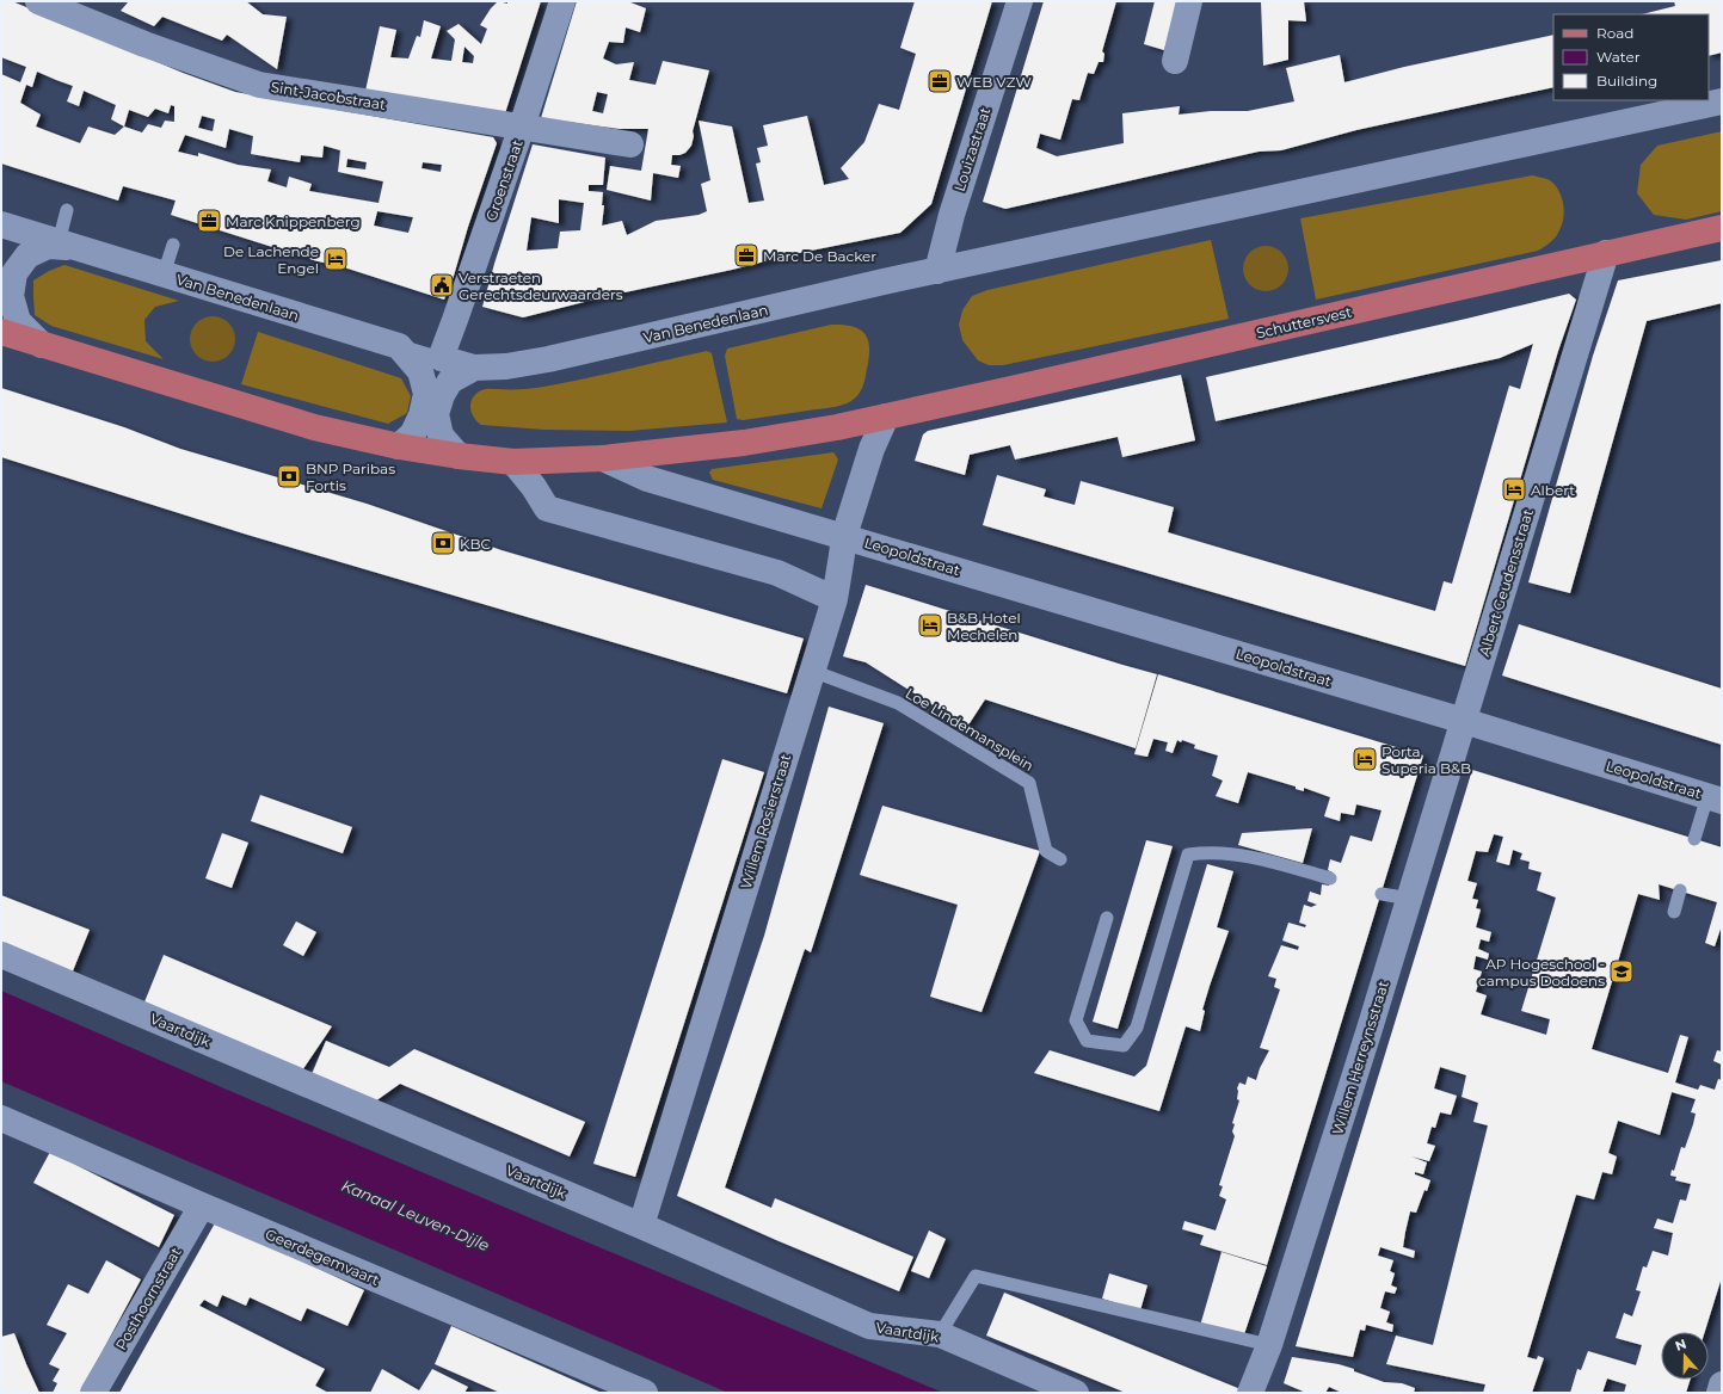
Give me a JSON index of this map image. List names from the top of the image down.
{
  "streets": {
    "main road": ["Schuttersvest"],
    "street": [
      "Sint-Jacobstraat",
      "Louizastraat",
      "Groenstraat",
      "Van Benedenlaan",
      "Leopoldstraat",
      "Albert Geudensstraat",
      "Willem Rosierstraat",
      "Vaartdijk",
      "Willem Herreynsstraat",
      "Geerdegemvaart",
      "Posthoornstraat"
    ],
    "lane": ["Loe Lindemansplein"]
  },
  "crossings": [
    ["Sint-Jacobstraat", "Groenstraat"],
    ["Louizastraat", "Van Benedenlaan"],
    ["Groenstraat", "Van Benedenlaan"],
    ["Schuttersvest", "Albert Geudensstraat"],
    ["Schuttersvest", "Willem Rosierstraat"],
    ["Leopoldstraat", "Albert Geudensstraat"],
    ["Leopoldstraat", "Willem Rosierstraat"],
    ["Leopoldstraat", "Willem Herreynsstraat"],
    ["Albert Geudensstraat", "Willem Herreynsstraat"],
    ["Loe Lindemansplein", "Willem Rosierstraat"],
    ["Willem Rosierstraat", "Vaartdijk"],
    ["Geerdegemvaart", "Posthoornstraat"]
  ],
  "water": ["Kanaal Leuven-Dijle"],
  "places": {
    "office": ["WEB VZW", "Marc Knippenberg", "Marc De Backer"],
    "hotel": [
      "De Lachende Engel",
      "Albert",
      "B&B Hotel Mechelen",
      "Porta Superia B&B"
    ],
    "public building": ["Verstraeten Gerechtsdeurwaarders"],
    "bank": ["BNP Paribas Fortis", "KBC"],
    "school or university": ["AP Hogeschool - campus Dodoens"]
  },
  "legend": ["Road", "Water", "Building"],
  "north": "top"
}
